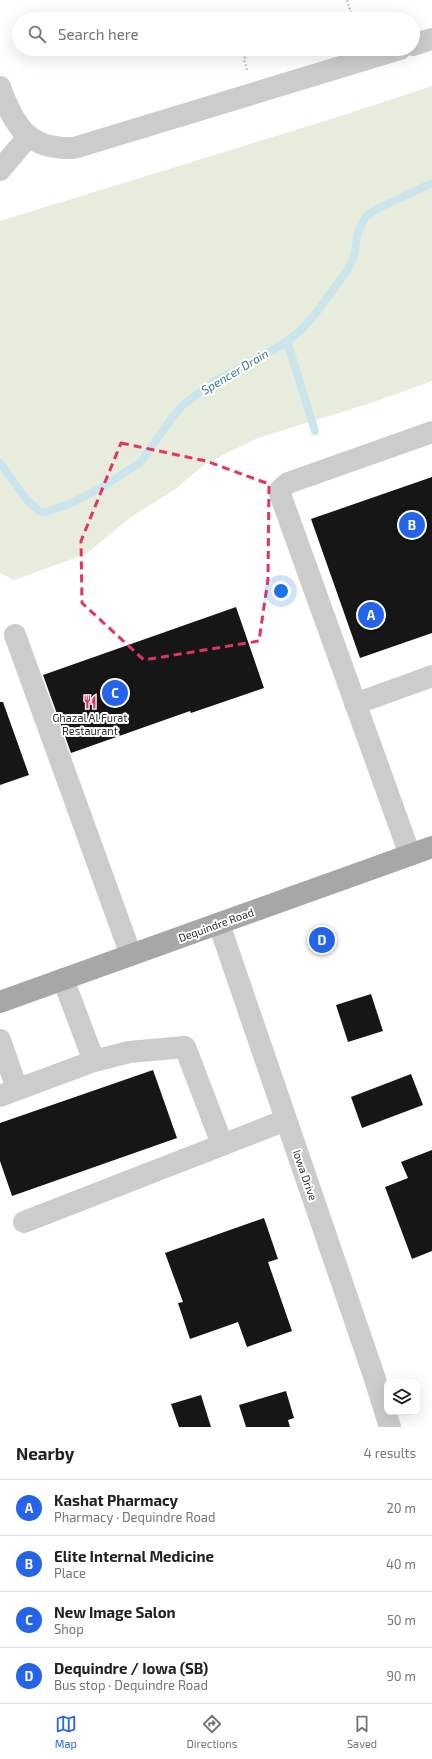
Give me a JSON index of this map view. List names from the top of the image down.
{
  "streets": {
    "main road": ["Dequindre Road"],
    "street": ["Iowa Drive"]
  },
  "crossings": [
    ["Dequindre Road", "Iowa Drive"]
  ],
  "water": ["Spencer Drain"],
  "places": {
    "restaurant": ["Ghazal Al Furat Restaurant"]
  },
  "page": {
    "search": "Search here",
    "pins": [
      "B",
      "A",
      "C",
      "D"
    ],
    "heading": ["Nearby", "4 results"],
    "list": [
      {
        "mark": "A",
        "name": "Kashat Pharmacy",
        "note": "Pharmacy · Dequindre Road",
        "value": "20 m"
      },
      {
        "mark": "B",
        "name": "Elite Internal Medicine",
        "note": "Place",
        "value": "40 m"
      },
      {
        "mark": "C",
        "name": "New Image Salon",
        "note": "Shop",
        "value": "50 m"
      },
      {
        "mark": "D",
        "name": "Dequindre / Iowa (SB)",
        "note": "Bus stop · Dequindre Road",
        "value": "90 m"
      }
    ],
    "nav": ["Map", "Directions", "Saved"]
  }
}
